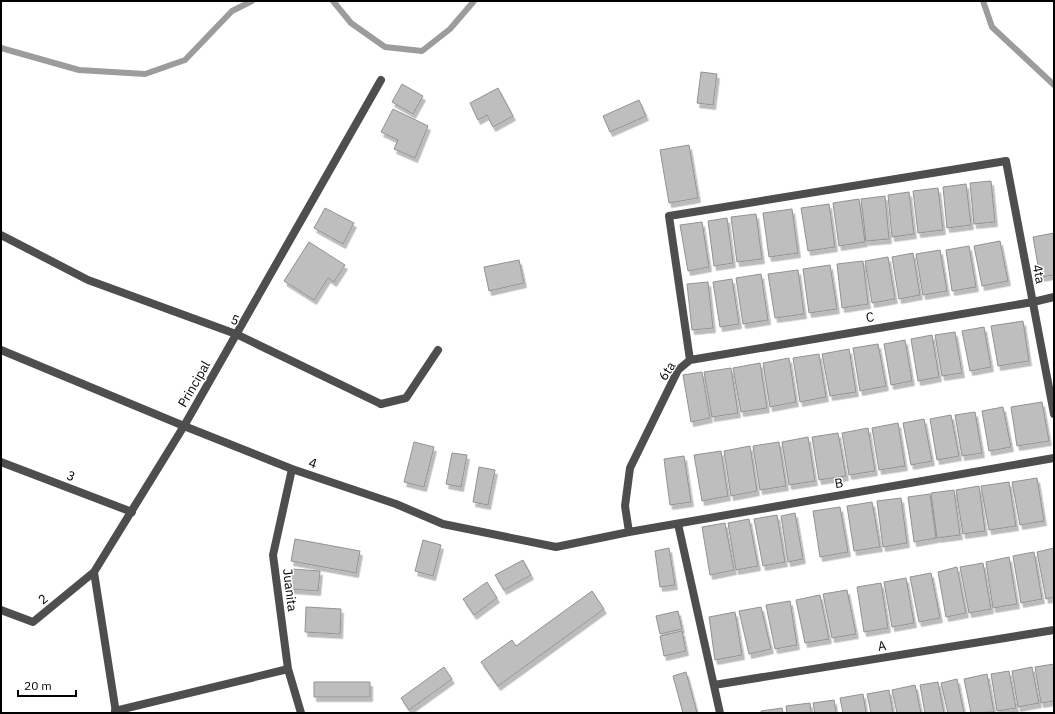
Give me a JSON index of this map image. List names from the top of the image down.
{
  "streets": {
    "street": [
      "4ta",
      "C",
      "5",
      "6ta",
      "Principal",
      "4",
      "3",
      "B",
      "Juanita",
      "2",
      "A"
    ]
  },
  "crossings": [
    ["4ta", "C"],
    ["4ta", "6ta"],
    ["C", "6ta"],
    ["5", "Principal"],
    ["6ta", "4"],
    ["6ta", "B"],
    ["Principal", "4"],
    ["Principal", "3"],
    ["Principal", "2"],
    ["4", "B"],
    ["4", "Juanita"]
  ],
  "scale_bar": "20 m"
}
